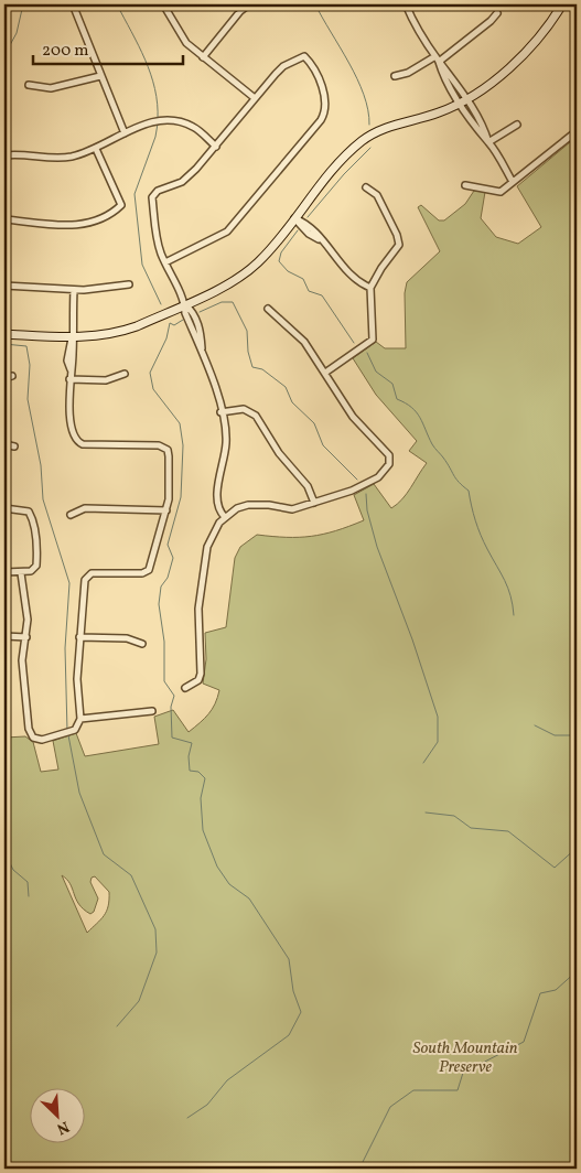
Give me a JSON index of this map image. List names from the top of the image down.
{
  "parks": ["South Mountain Preserve"],
  "scale_bar": "200 m",
  "north": "bottom right"
}
